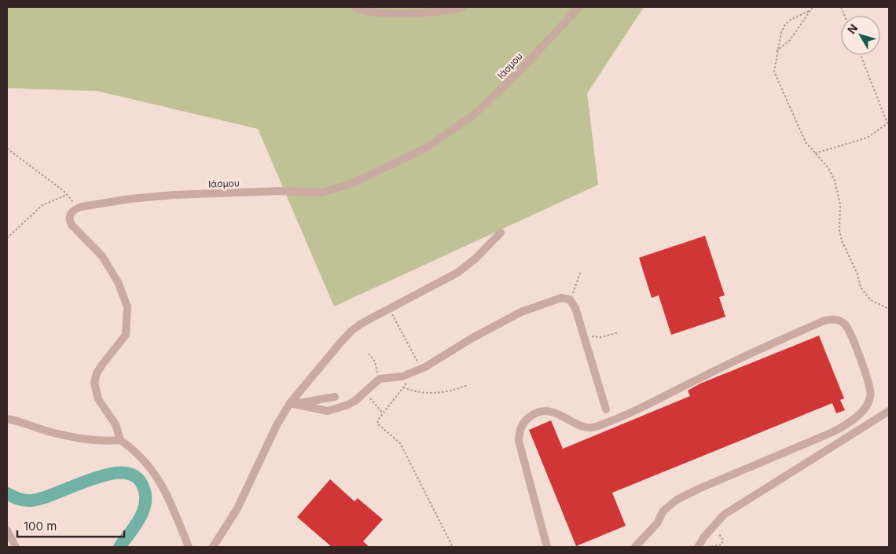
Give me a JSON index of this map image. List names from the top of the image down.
{
  "streets": {
    "street": ["Ιάσμου"]
  },
  "scale_bar": "100 m",
  "north": "top left"
}
